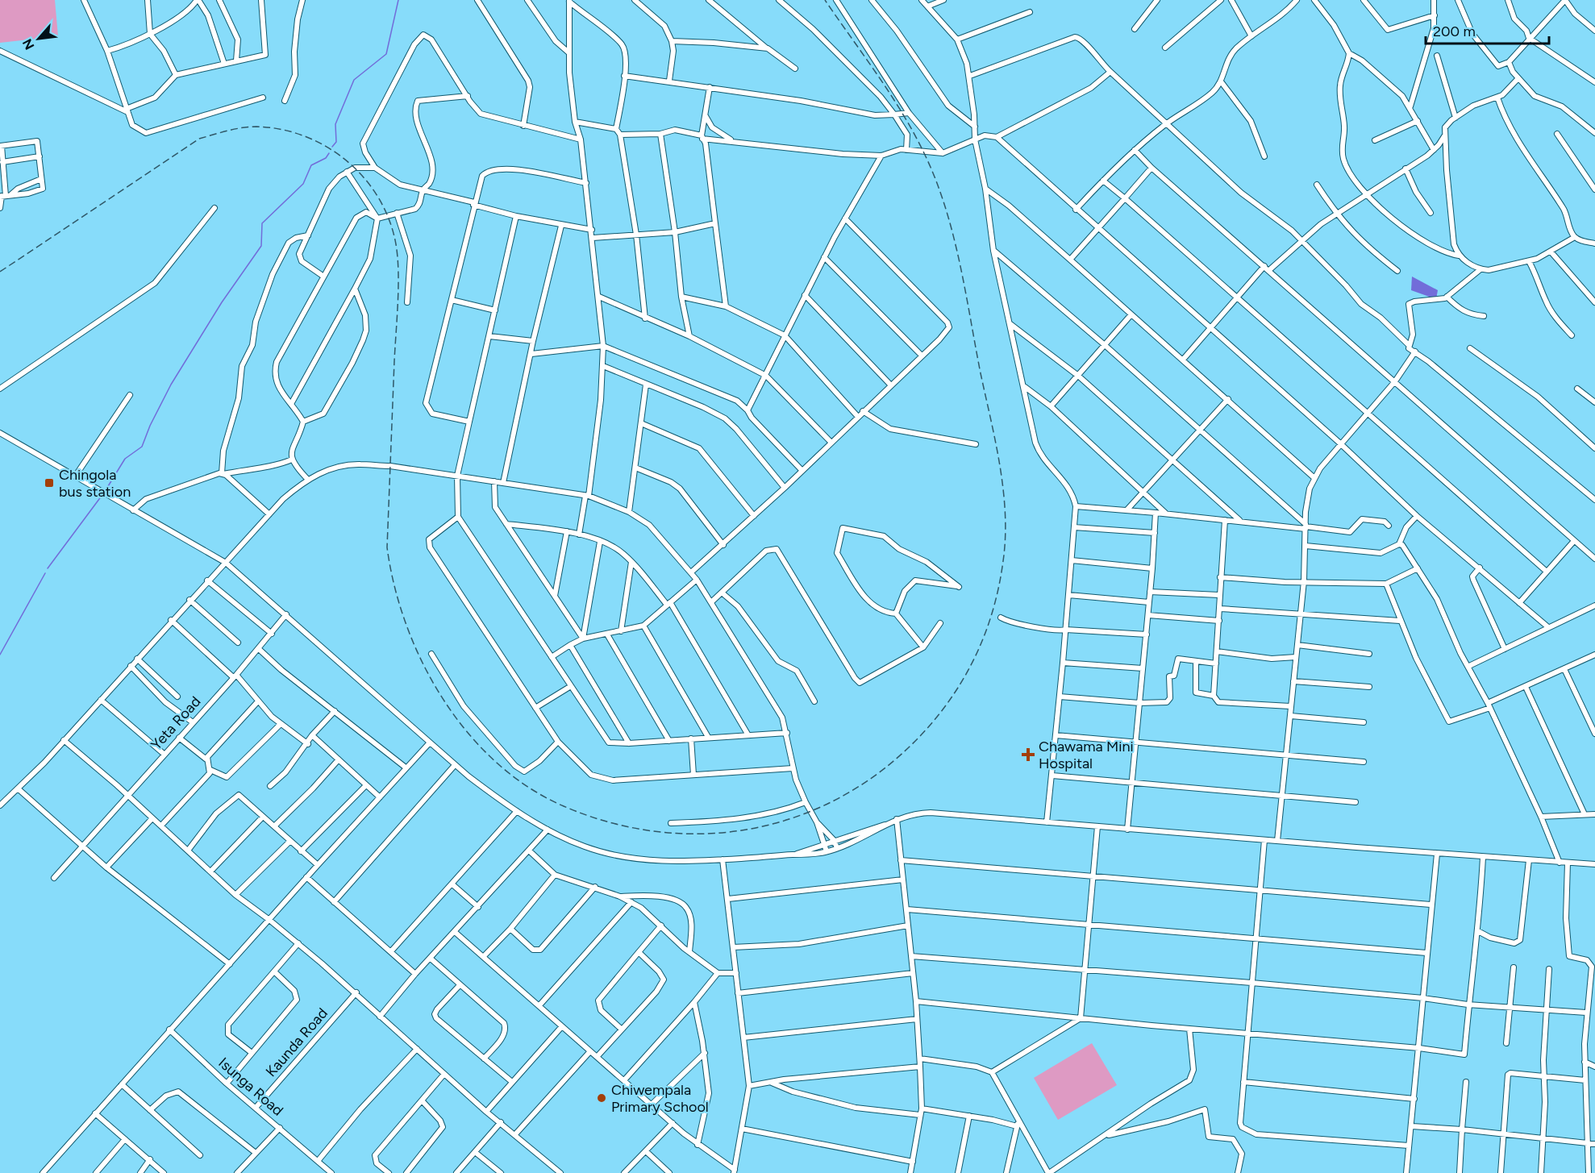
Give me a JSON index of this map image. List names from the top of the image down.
{
  "streets": {
    "street": ["Yeta Road", "Kaunda Road", "Isunga Road"]
  },
  "crossings": [
    ["Kaunda Road", "Isunga Road"]
  ],
  "places": {
    "transit": ["Chingola bus station"],
    "health": ["Chawama Mini Hospital"],
    "other": ["Chiwempala Primary School"]
  },
  "scale_bar": "200 m",
  "north": "bottom left"
}
